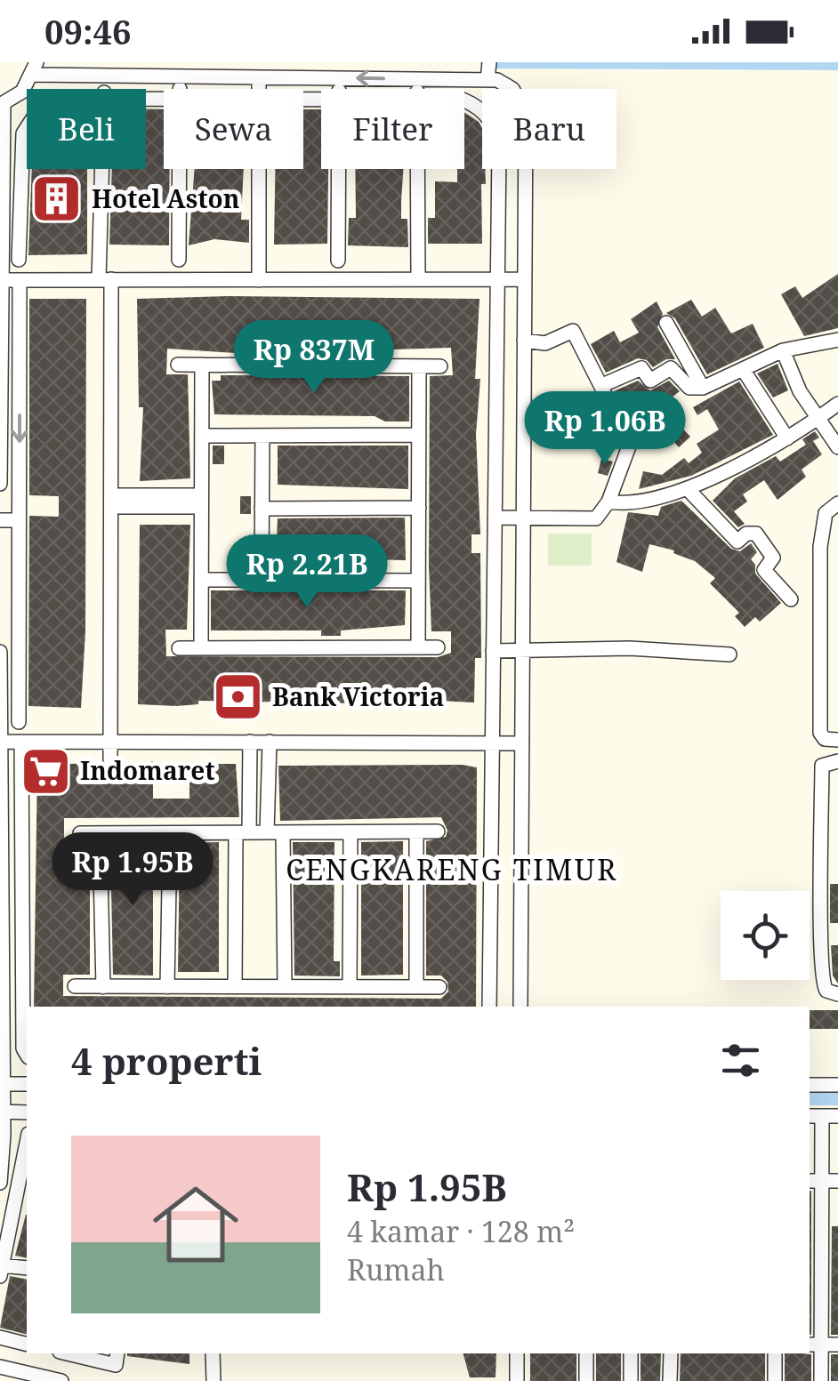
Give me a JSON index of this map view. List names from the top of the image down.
{
  "districts": ["CENGKARENG TIMUR"],
  "places": {
    "building": ["Hotel Aston"],
    "bank": ["Bank Victoria"],
    "supermarket": ["Indomaret"]
  },
  "page": {
    "status": "09:46",
    "chip": [
      "Beli",
      "Sewa",
      "Filter",
      "Baru"
    ],
    "price": [
      "Rp 837M",
      "Rp 1.06B",
      "Rp 2.21B",
      "Rp 1.95B"
    ],
    "heading": "4 properti",
    "list": [
      {
        "name": "Rp 1.95B",
        "note": "4 kamar · 128 m² · Rumah"
      }
    ]
  }
}
